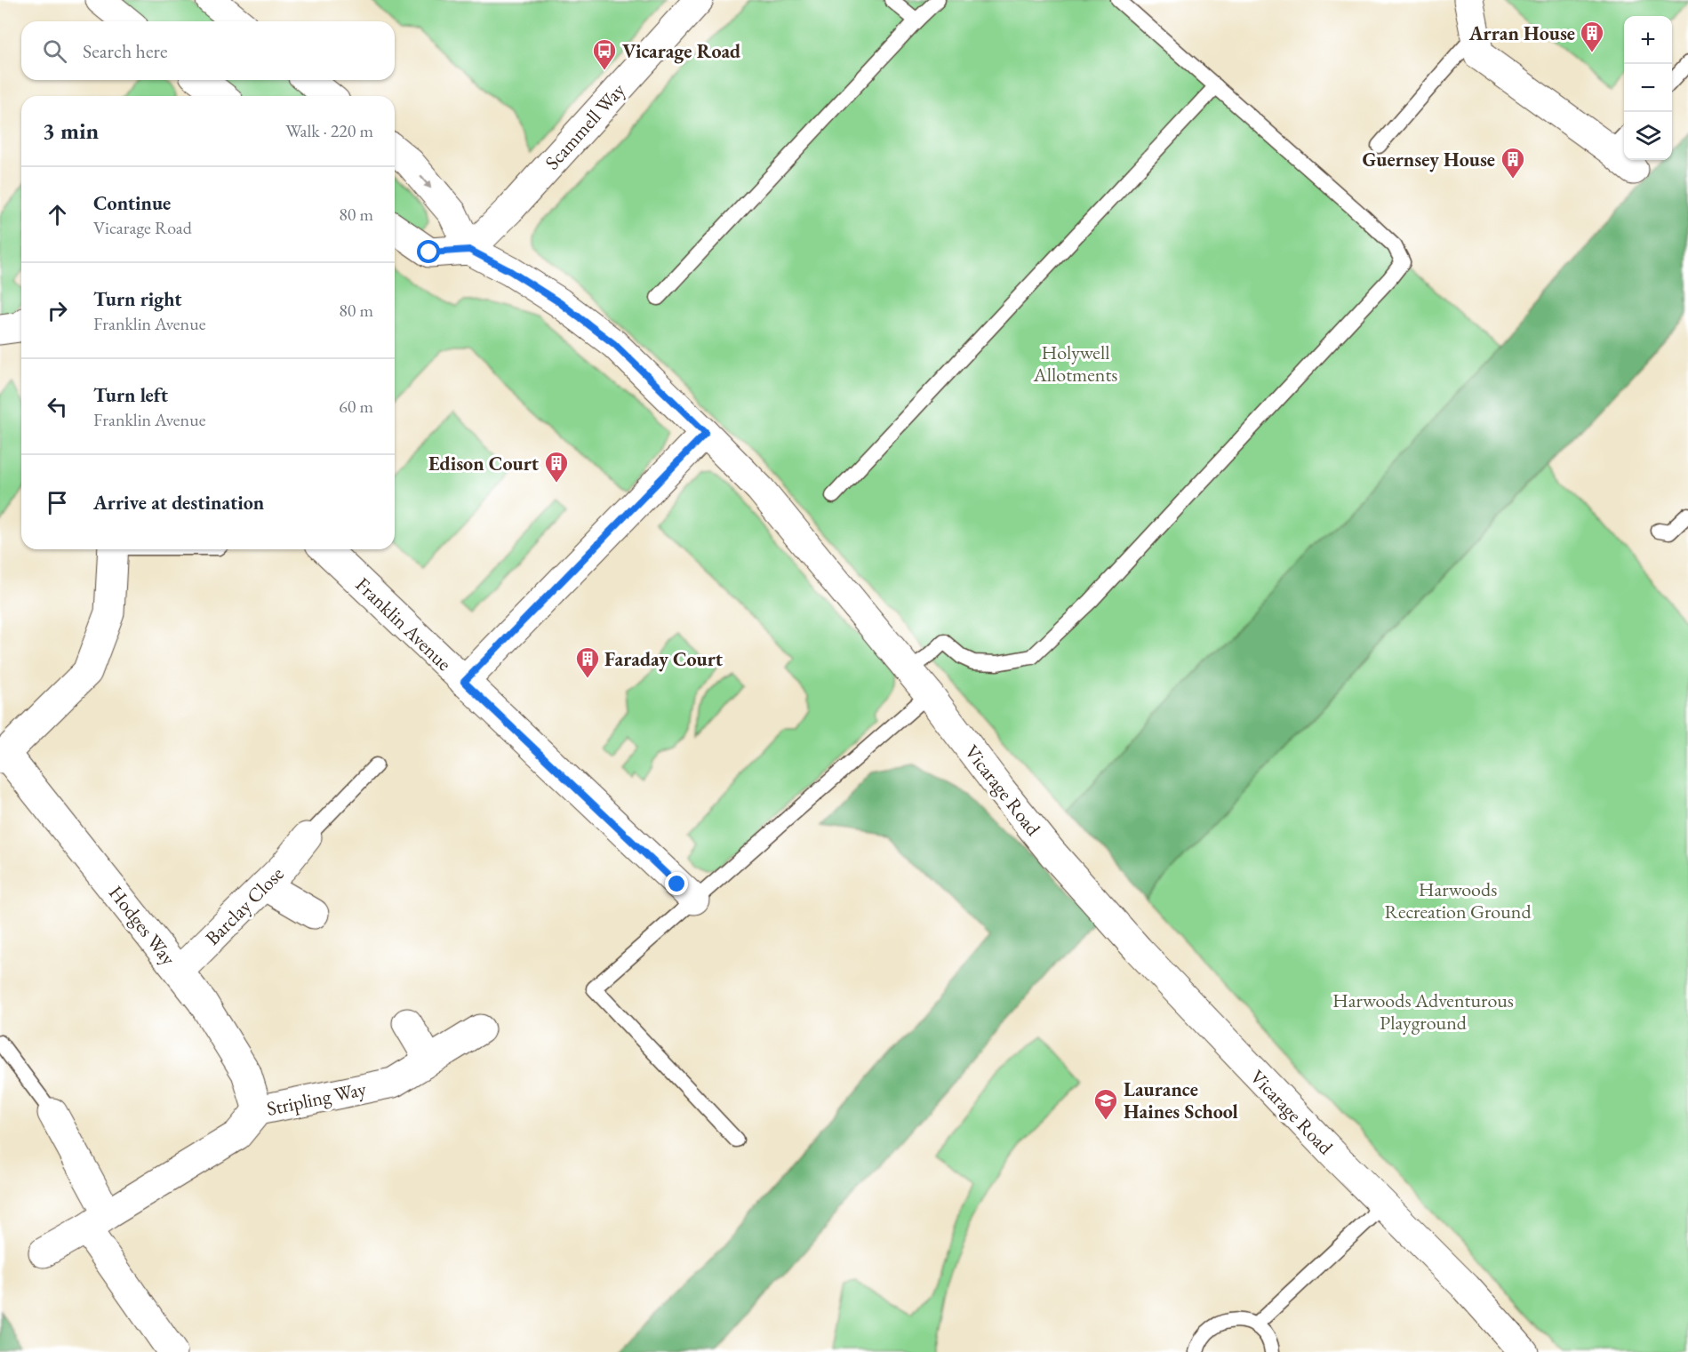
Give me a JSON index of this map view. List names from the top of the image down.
{
  "streets": {
    "street": [
      "Scammell Way",
      "Franklin Avenue",
      "Vicarage Road",
      "Barclay Close",
      "Hodges Way",
      "Stripling Way"
    ]
  },
  "crossings": [
    ["Scammell Way", "Vicarage Road"],
    ["Franklin Avenue", "Vicarage Road"],
    ["Barclay Close", "Hodges Way"],
    ["Hodges Way", "Stripling Way"]
  ],
  "parks": ["Holywell Allotments", "Harwoods Recreation Ground", "Harwoods Adventurous Playground"],
  "places": {
    "building": [
      "Arran House",
      "Guernsey House",
      "Edison Court",
      "Faraday Court"
    ],
    "bus stop": ["Vicarage Road"],
    "school or university": ["Laurance Haines School"]
  },
  "page": {
    "map_buttons": ["+", "−"],
    "search": "Search here",
    "heading": ["3 min", "Walk · 220 m"],
    "list": [
      ["Continue", "Vicarage Road", "80 m"],
      ["Turn right", "Franklin Avenue", "80 m"],
      ["Turn left", "Franklin Avenue", "60 m"],
      "Arrive at destination"
    ]
  }
}
